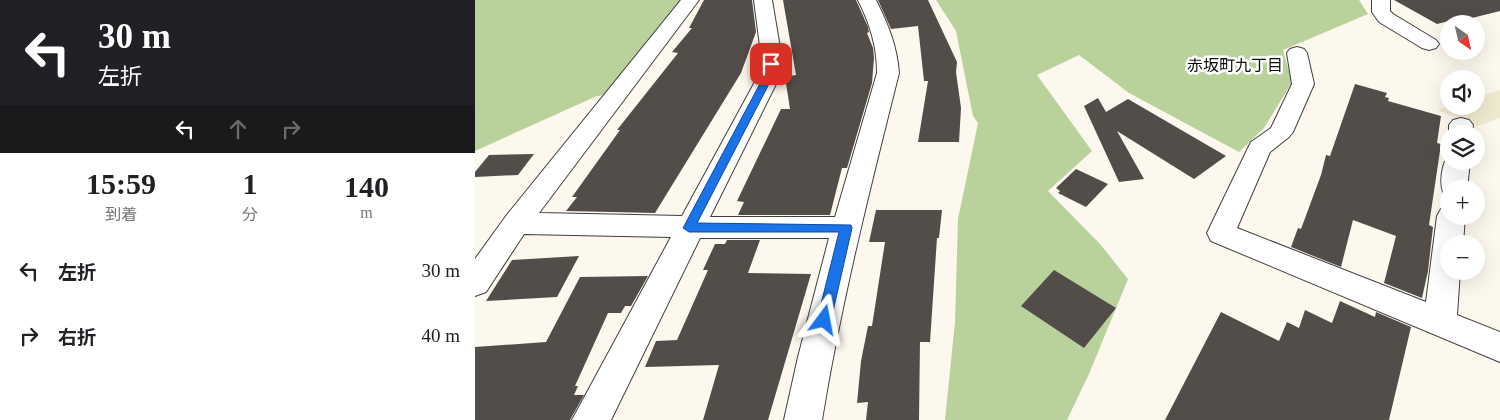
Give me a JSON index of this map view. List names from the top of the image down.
{
  "districts": ["赤坂町九丁目"],
  "north": "bottom right",
  "page": {
    "turn": ["30 m", "左折"],
    "map_buttons": ["+", "−"],
    "eta": [
      "15:59",
      "到着",
      "1",
      "分",
      "140",
      "m"
    ],
    "list": [
      {
        "name": "左折",
        "value": "30 m"
      },
      {
        "name": "右折",
        "value": "40 m"
      }
    ]
  }
}
